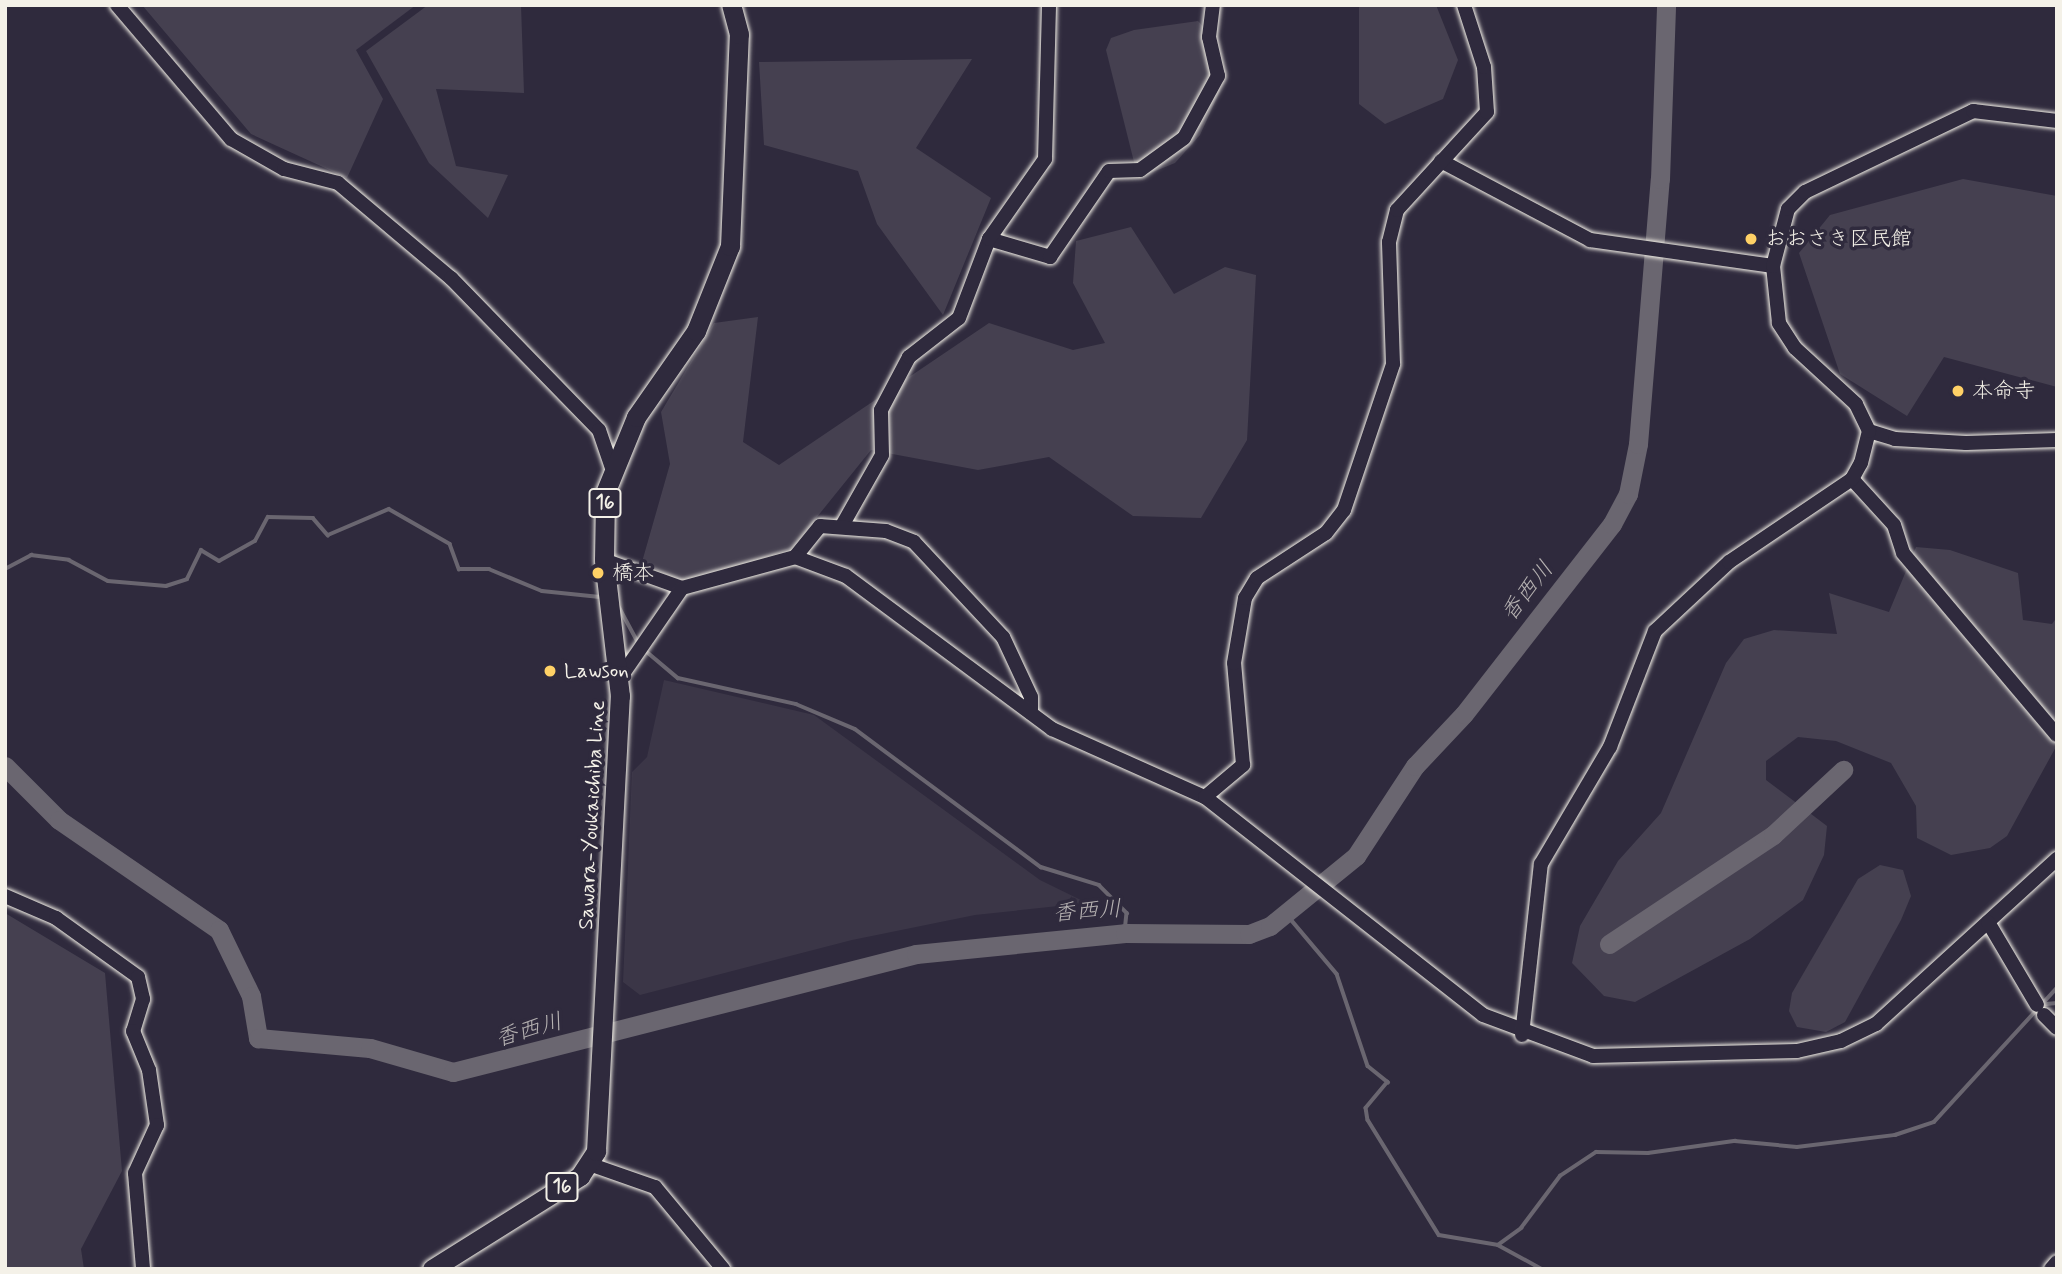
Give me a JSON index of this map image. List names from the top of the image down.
{
  "streets": {
    "main road": ["16", "Sawara-Youkaichiba Line"]
  },
  "crossings": [
    ["16", "Sawara-Youkaichiba Line"]
  ],
  "water": ["香西川"],
  "places": [
    "おおさき区民館",
    "本命寺",
    "橋本",
    "Lawson"
  ]
}
